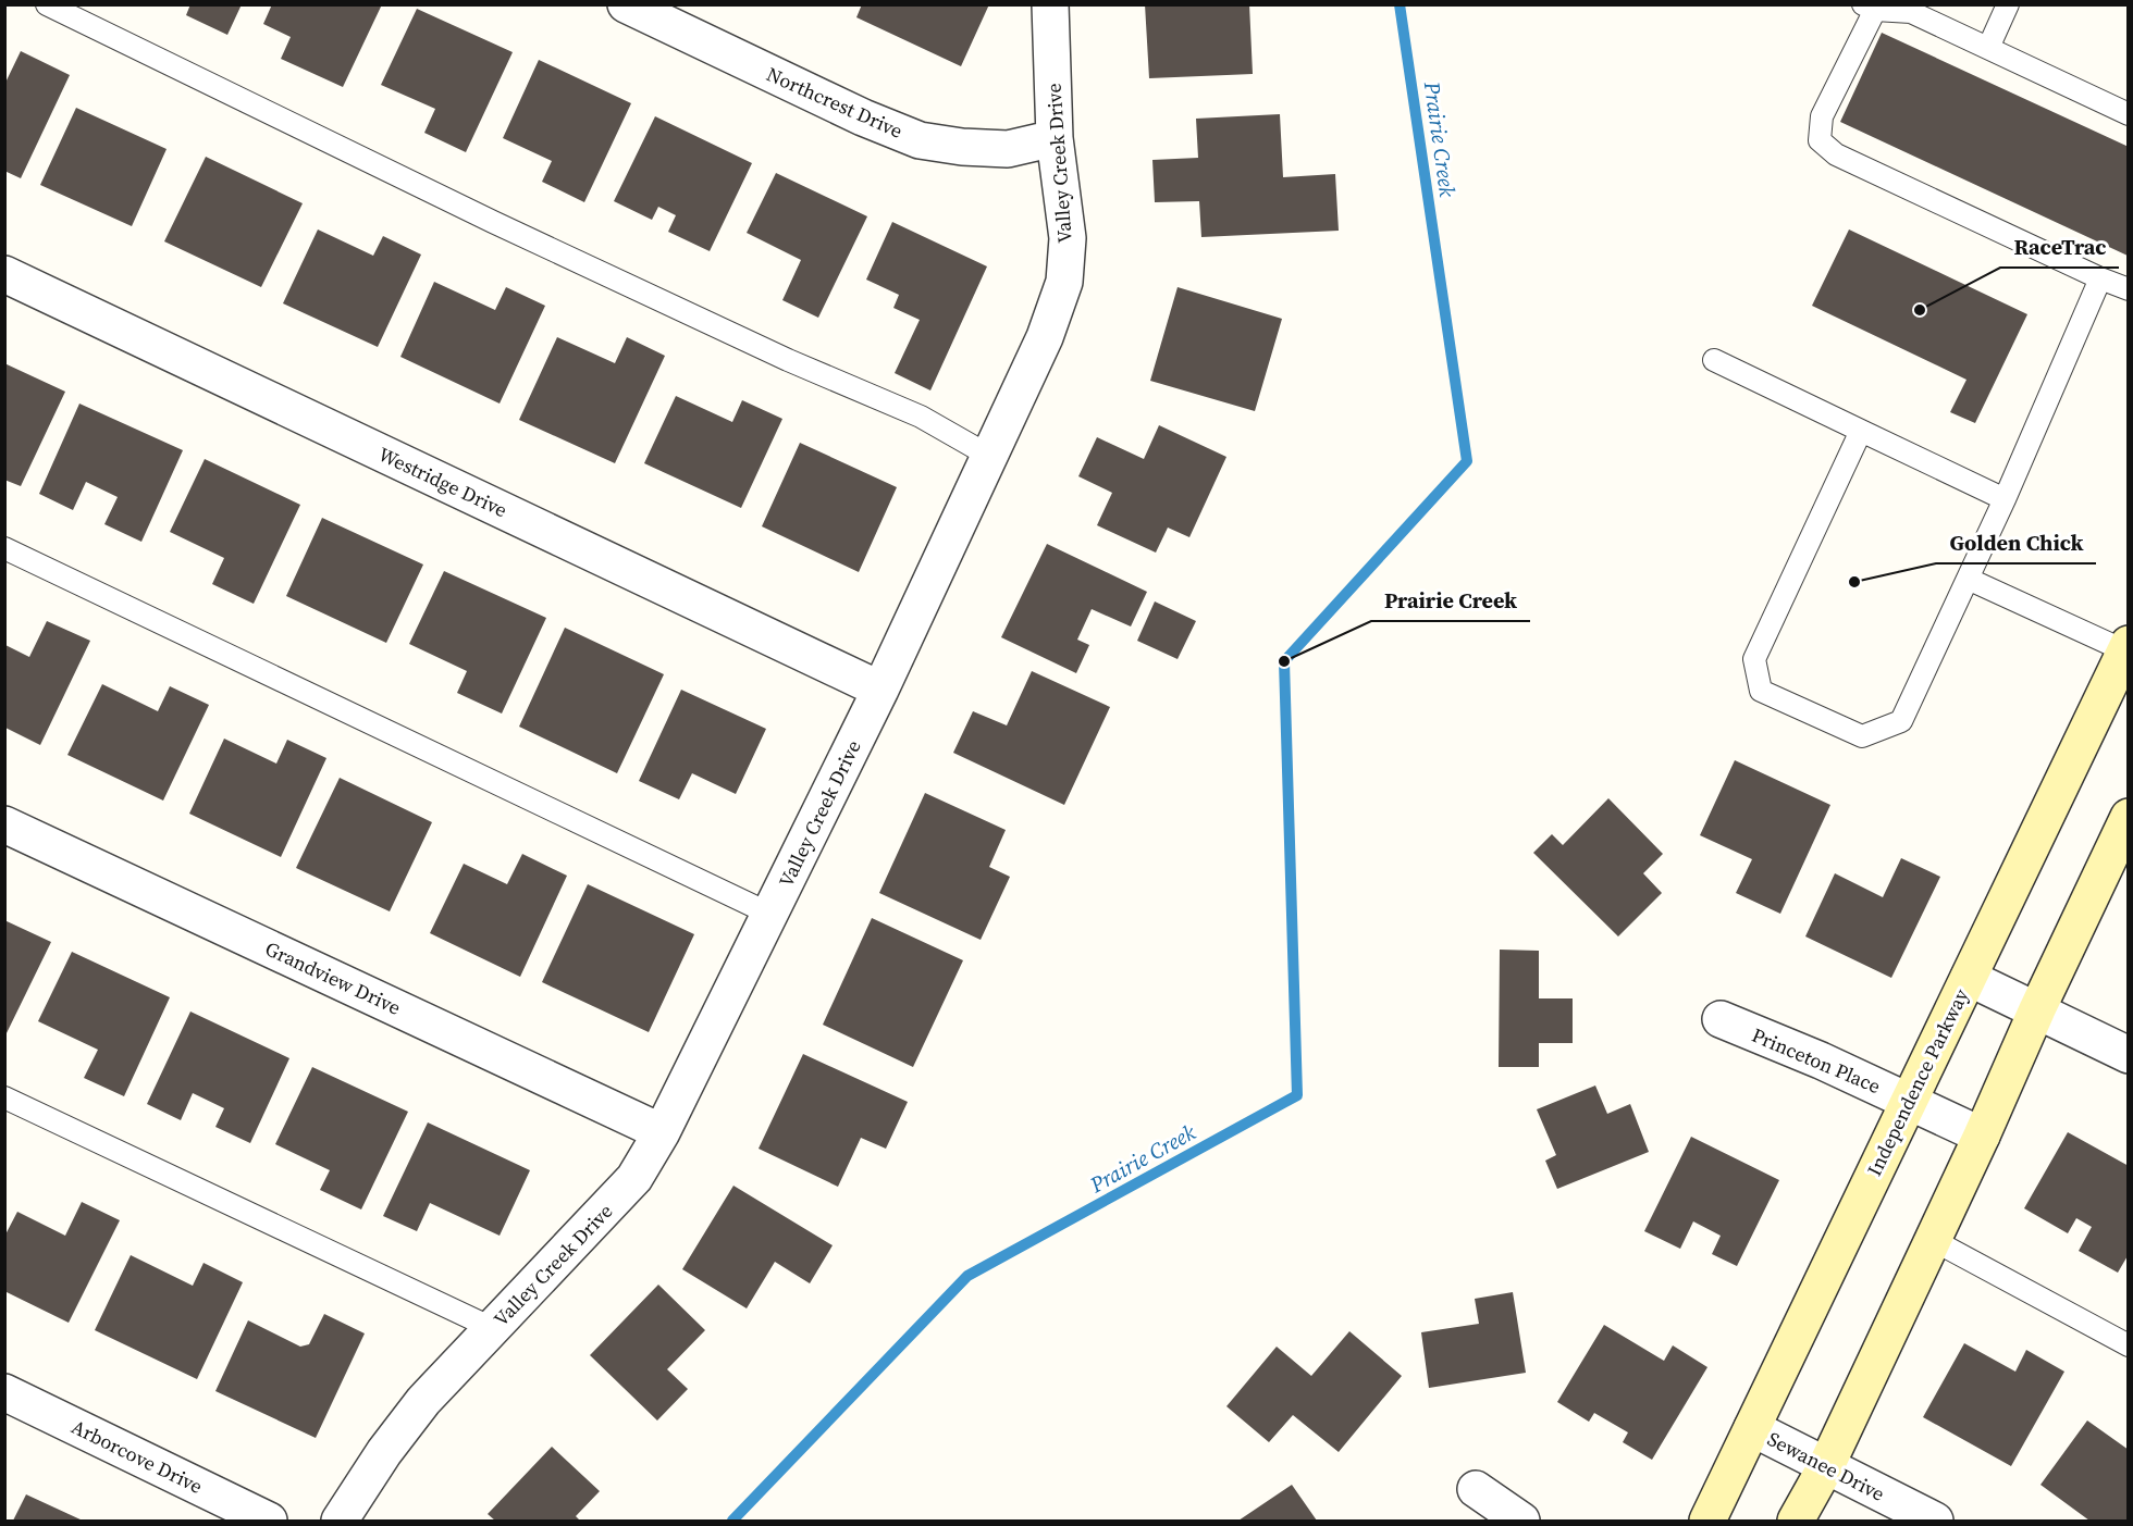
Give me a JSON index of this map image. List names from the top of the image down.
{
  "streets": {
    "main road": ["Independence Parkway"],
    "street": [
      "Northcrest Drive",
      "Valley Creek Drive",
      "Westridge Drive",
      "Grandview Drive",
      "Princeton Place",
      "Arborcove Drive",
      "Sewanee Drive"
    ]
  },
  "crossings": [
    ["Northcrest Drive", "Valley Creek Drive"],
    ["Valley Creek Drive", "Westridge Drive"],
    ["Valley Creek Drive", "Grandview Drive"],
    ["Princeton Place", "Independence Parkway"],
    ["Independence Parkway", "Sewanee Drive"]
  ],
  "water": ["Prairie Creek"],
  "places": ["RaceTrac", "Golden Chick", "Prairie Creek"]
}
